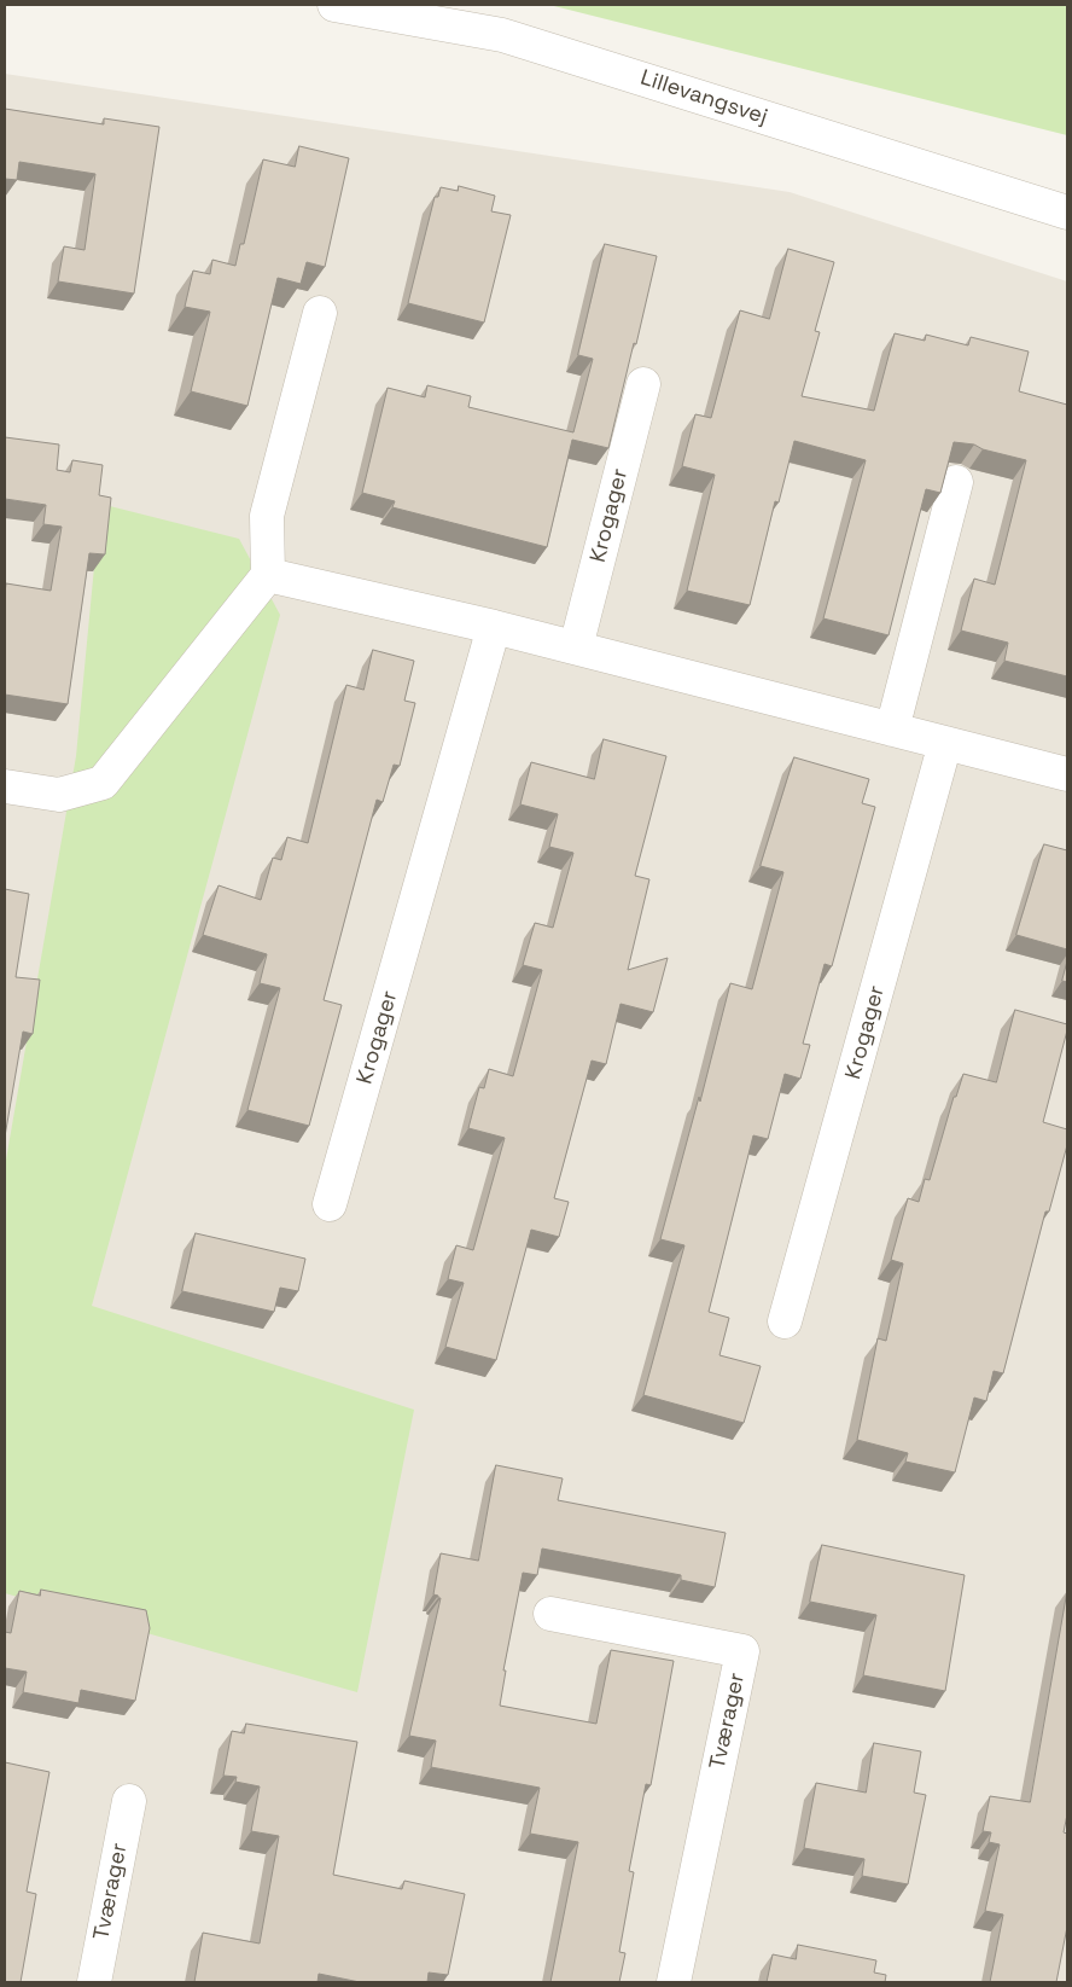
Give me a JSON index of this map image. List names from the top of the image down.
{
  "streets": {
    "street": ["Lillevangsvej", "Krogager", "Tværager"]
  }
}
